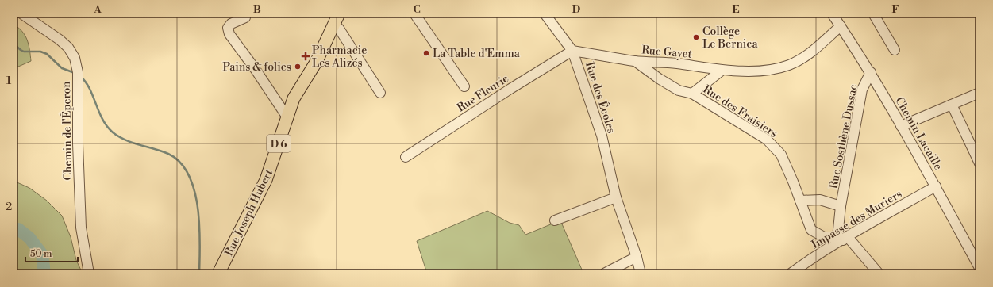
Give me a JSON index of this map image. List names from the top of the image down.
{
  "streets": {
    "main road": ["D 6", "Rue Joseph Hubert"],
    "street": [
      "Rue Gayet",
      "Rue Fleurie",
      "Rue des Écoles",
      "Rue des Fraisiers",
      "Chemin de l'Éperon",
      "Chemin Lacaille",
      "Rue Sosthène Dussac",
      "Impasse des Muriers"
    ]
  },
  "crossings": [
    ["Rue Gayet", "Rue Fleurie"],
    ["Rue Gayet", "Rue des Écoles"],
    ["Rue Gayet", "Rue des Fraisiers"],
    ["Rue Gayet", "Chemin Lacaille"],
    ["Rue Fleurie", "Rue des Écoles"],
    ["Rue des Fraisiers", "Rue Sosthène Dussac"],
    ["Rue des Fraisiers", "Impasse des Muriers"],
    ["Chemin Lacaille", "Rue Sosthène Dussac"],
    ["Chemin Lacaille", "Impasse des Muriers"],
    ["Rue Sosthène Dussac", "Impasse des Muriers"]
  ],
  "places": {
    "other": ["Collège Le Bernica", "La Table d'Emma", "Pains & folies"],
    "health": ["Pharmacie Les Alizés"]
  },
  "scale_bar": "50 m",
  "grid": {
    "columns": [
      "A",
      "B",
      "C",
      "D",
      "E",
      "F"
    ],
    "rows": ["1", "2"]
  }
}
